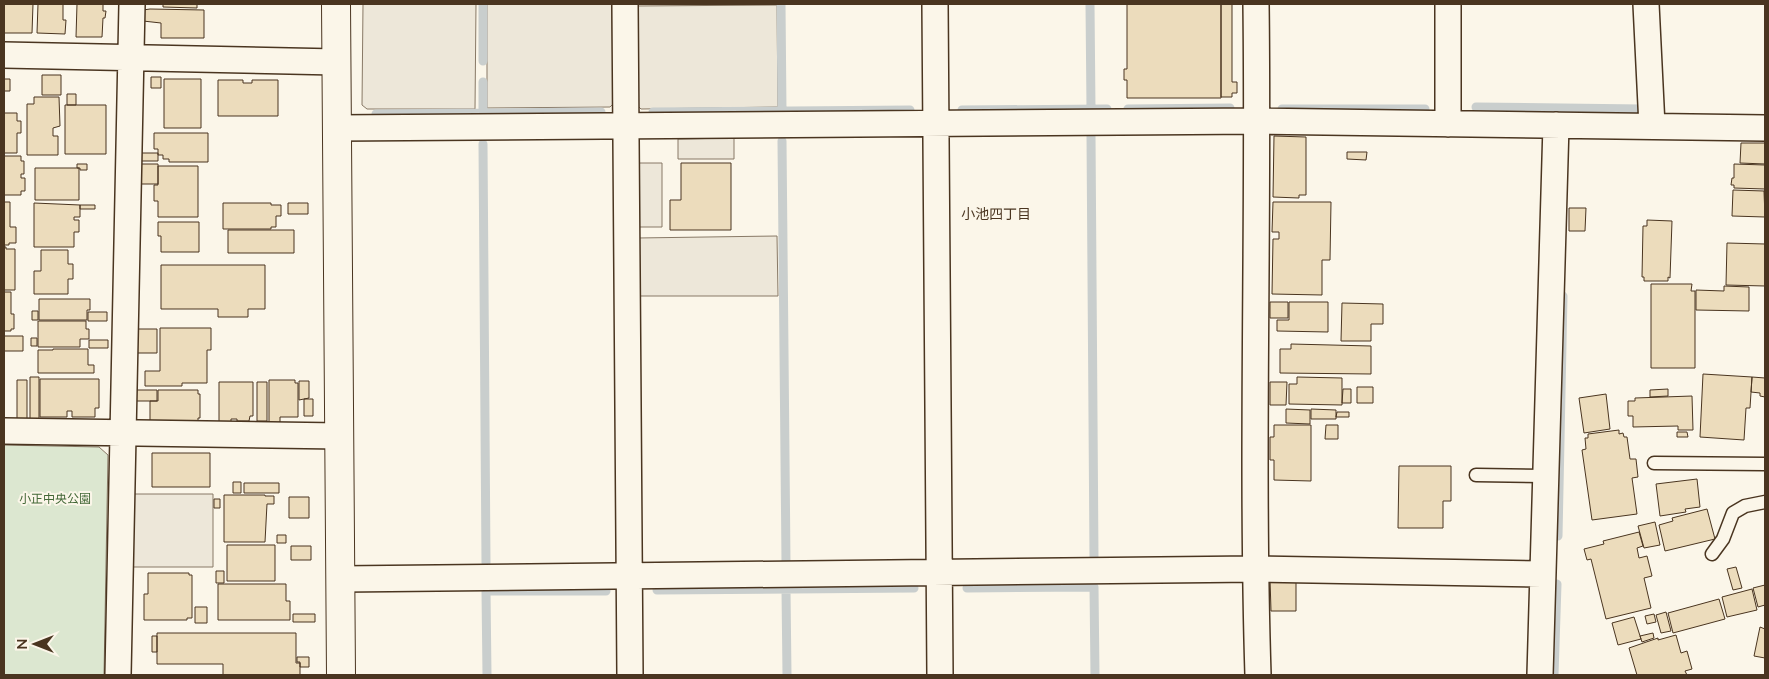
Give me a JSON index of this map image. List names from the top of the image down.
{
  "districts": ["小池四丁目"],
  "parks": ["小正中央公園"],
  "north": "left"
}
